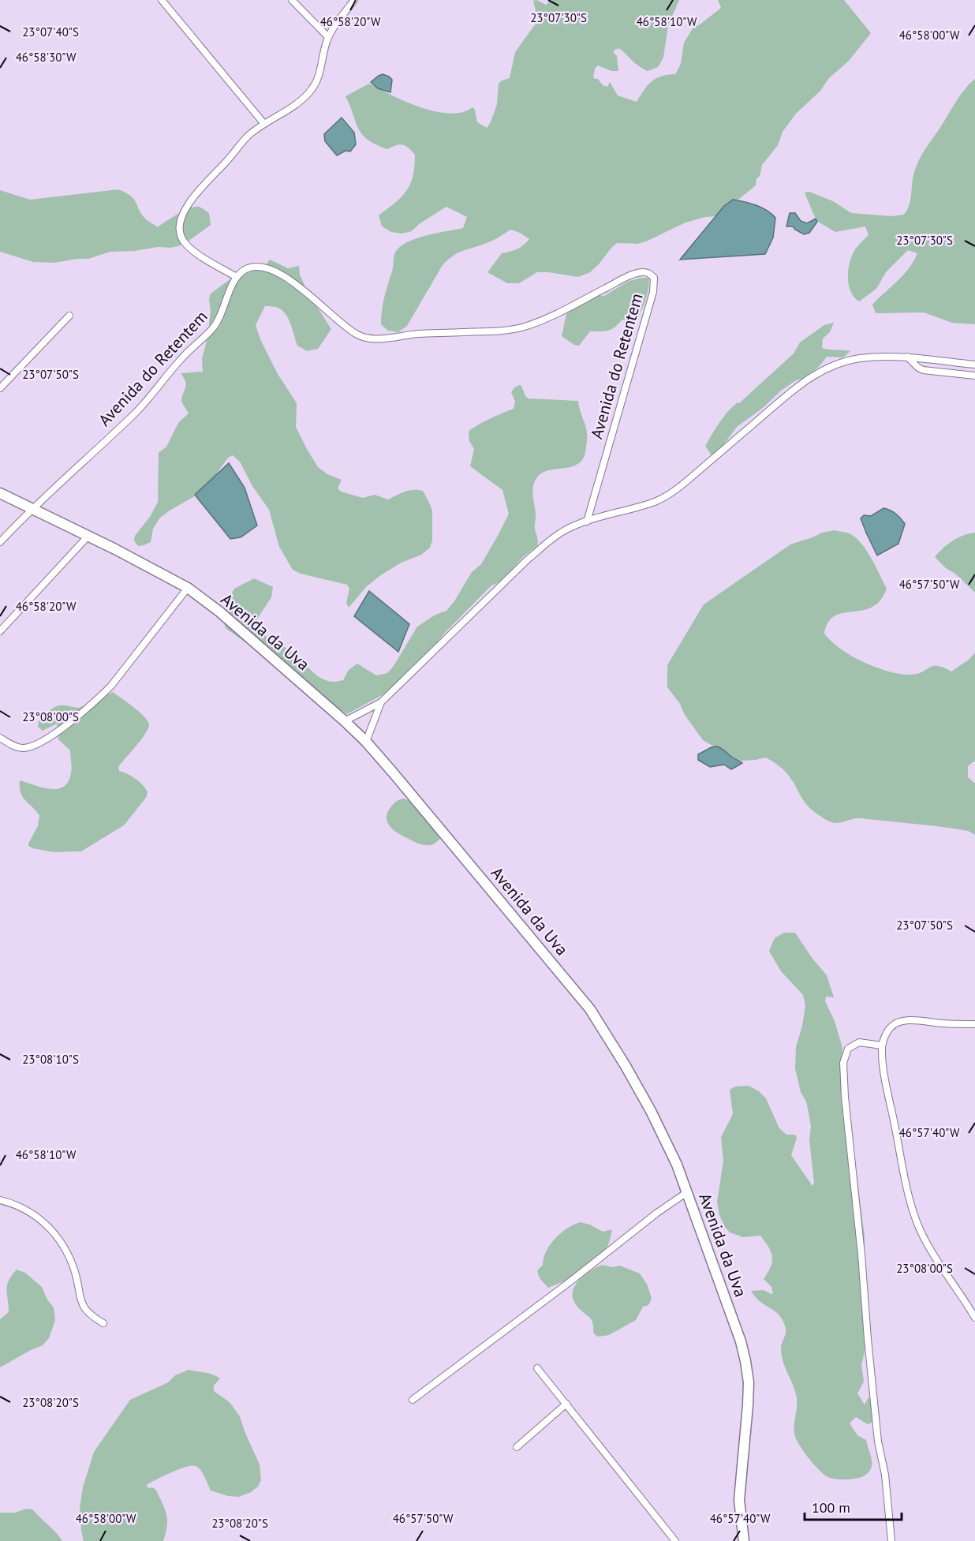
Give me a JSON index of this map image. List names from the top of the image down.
{
  "streets": {
    "main road": ["Avenida da Uva"],
    "street": ["Avenida do Retentem"]
  },
  "crossings": [
    ["Avenida do Retentem", "Avenida da Uva"]
  ],
  "scale_bar": "100 m",
  "coordinates": [
    "23°07'30\"S",
    "46°58'10\"W",
    "46°58'20\"W",
    "23°07'40\"S",
    "46°58'00\"W",
    "46°58'30\"W",
    "23°07'50\"S",
    "46°57'50\"W",
    "23°08'00\"S",
    "23°08'10\"S",
    "46°57'40\"W",
    "23°08'20\"S"
  ]
}
